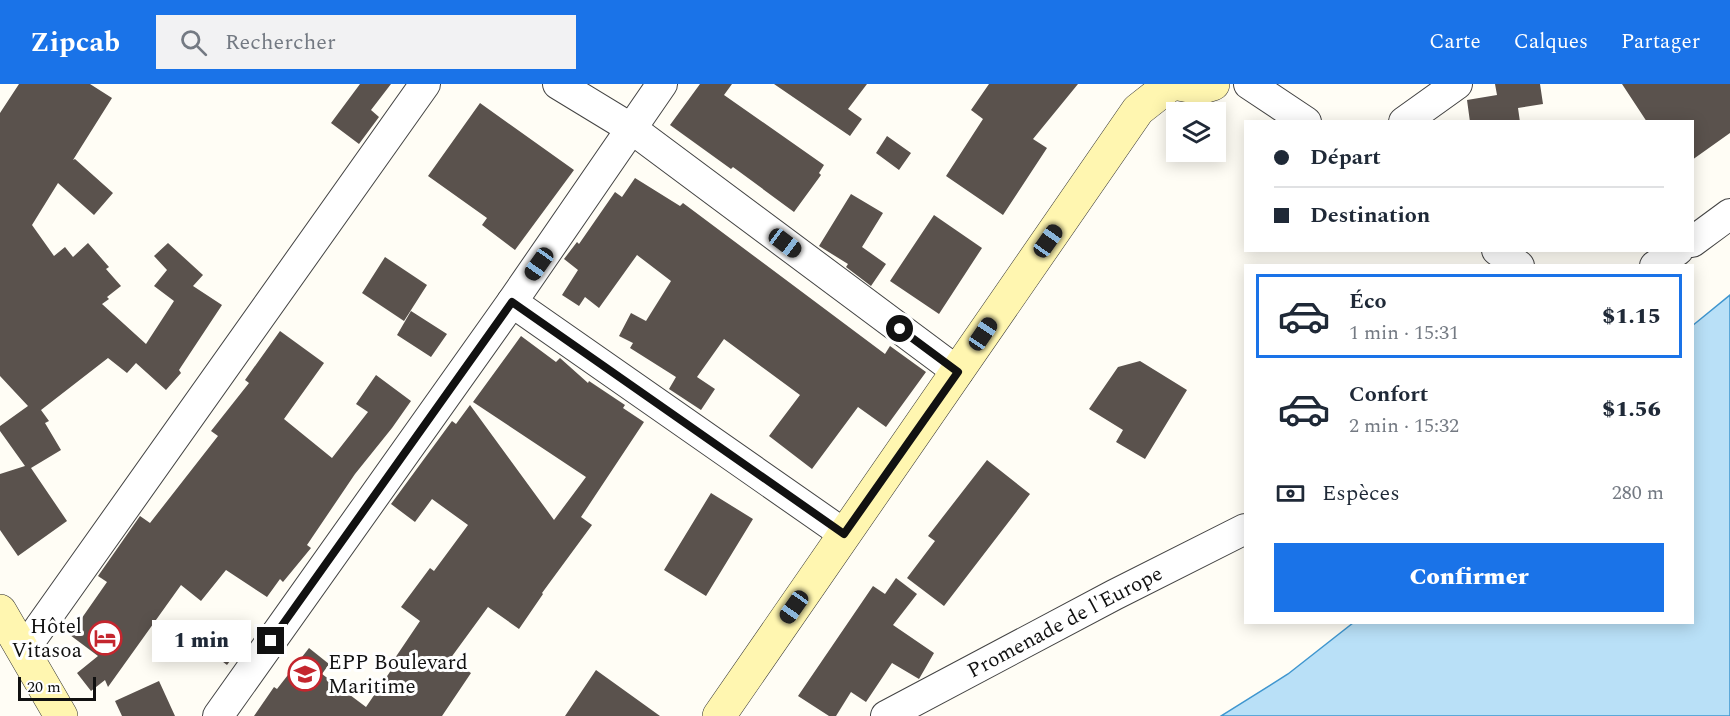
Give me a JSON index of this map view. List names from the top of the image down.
{
  "streets": {
    "street": ["Promenade de l'Europe"]
  },
  "places": {
    "hotel": ["Hôtel Vitasoa"],
    "school or university": ["EPP Boulevard Maritime"]
  },
  "scale_bar": "20 m",
  "page": {
    "header": "Zipcab",
    "search": "Rechercher",
    "nav": ["Carte", "Calques", "Partager"],
    "banner": ["Départ", "Destination"],
    "list": [
      {
        "name": "Éco",
        "note": "1 min · 15:31",
        "value": "$1.15"
      },
      {
        "name": "Confort",
        "note": "2 min · 15:32",
        "value": "$1.56"
      }
    ],
    "pay": ["Espèces", "280 m"],
    "buttons": "Confirmer",
    "bubble": "1 min",
    "scale": "20 m"
  }
}
